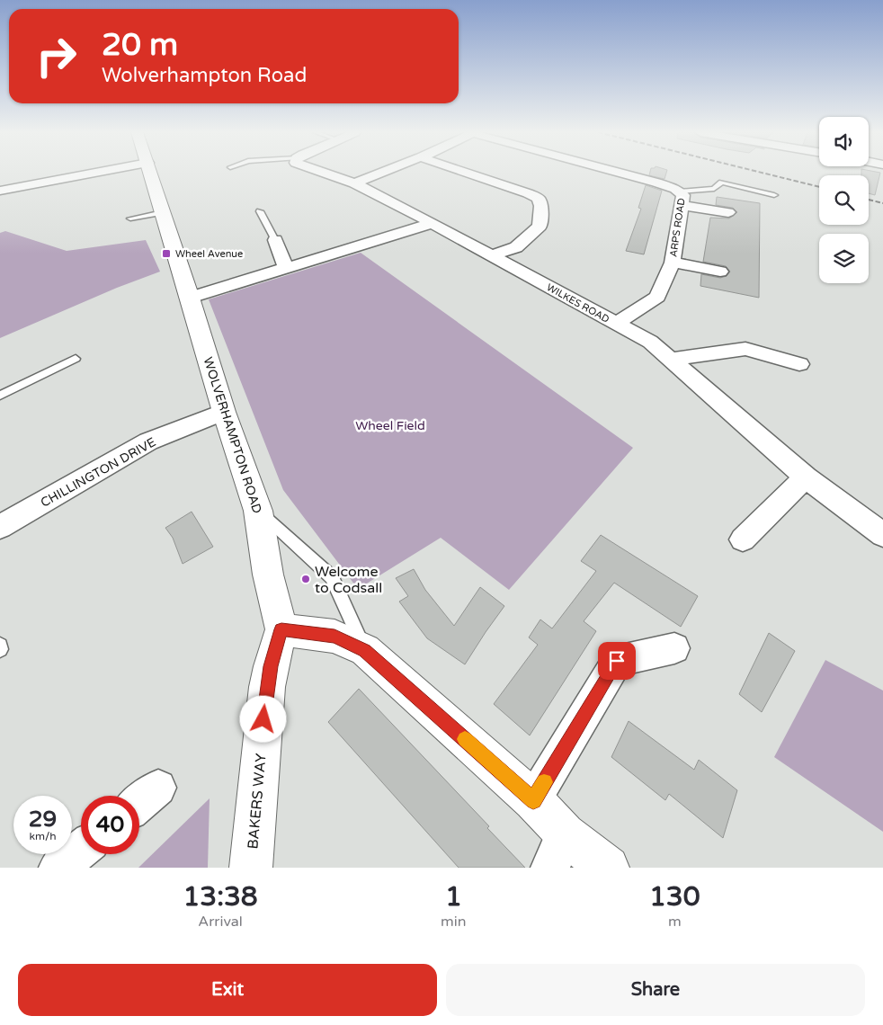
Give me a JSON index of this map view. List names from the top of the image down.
{
  "streets": {
    "street": [
      "ARPS ROAD",
      "WILKES ROAD",
      "WOLVERHAMPTON ROAD",
      "CHILLINGTON DRIVE",
      "BAKERS WAY"
    ]
  },
  "crossings": [
    ["ARPS ROAD", "WILKES ROAD"],
    ["WOLVERHAMPTON ROAD", "CHILLINGTON DRIVE"],
    ["WOLVERHAMPTON ROAD", "BAKERS WAY"]
  ],
  "parks": ["Wheel Field"],
  "places": {
    "transit": ["Wheel Avenue"],
    "other": ["Welcome to Codsall"]
  },
  "page": {
    "turn": ["20 m", "Wolverhampton Road"],
    "speed": "29 km/h",
    "limit": "40",
    "eta": [
      "13:38",
      "Arrival",
      "1",
      "min",
      "130",
      "m"
    ],
    "buttons": ["Exit", "Share"]
  }
}
